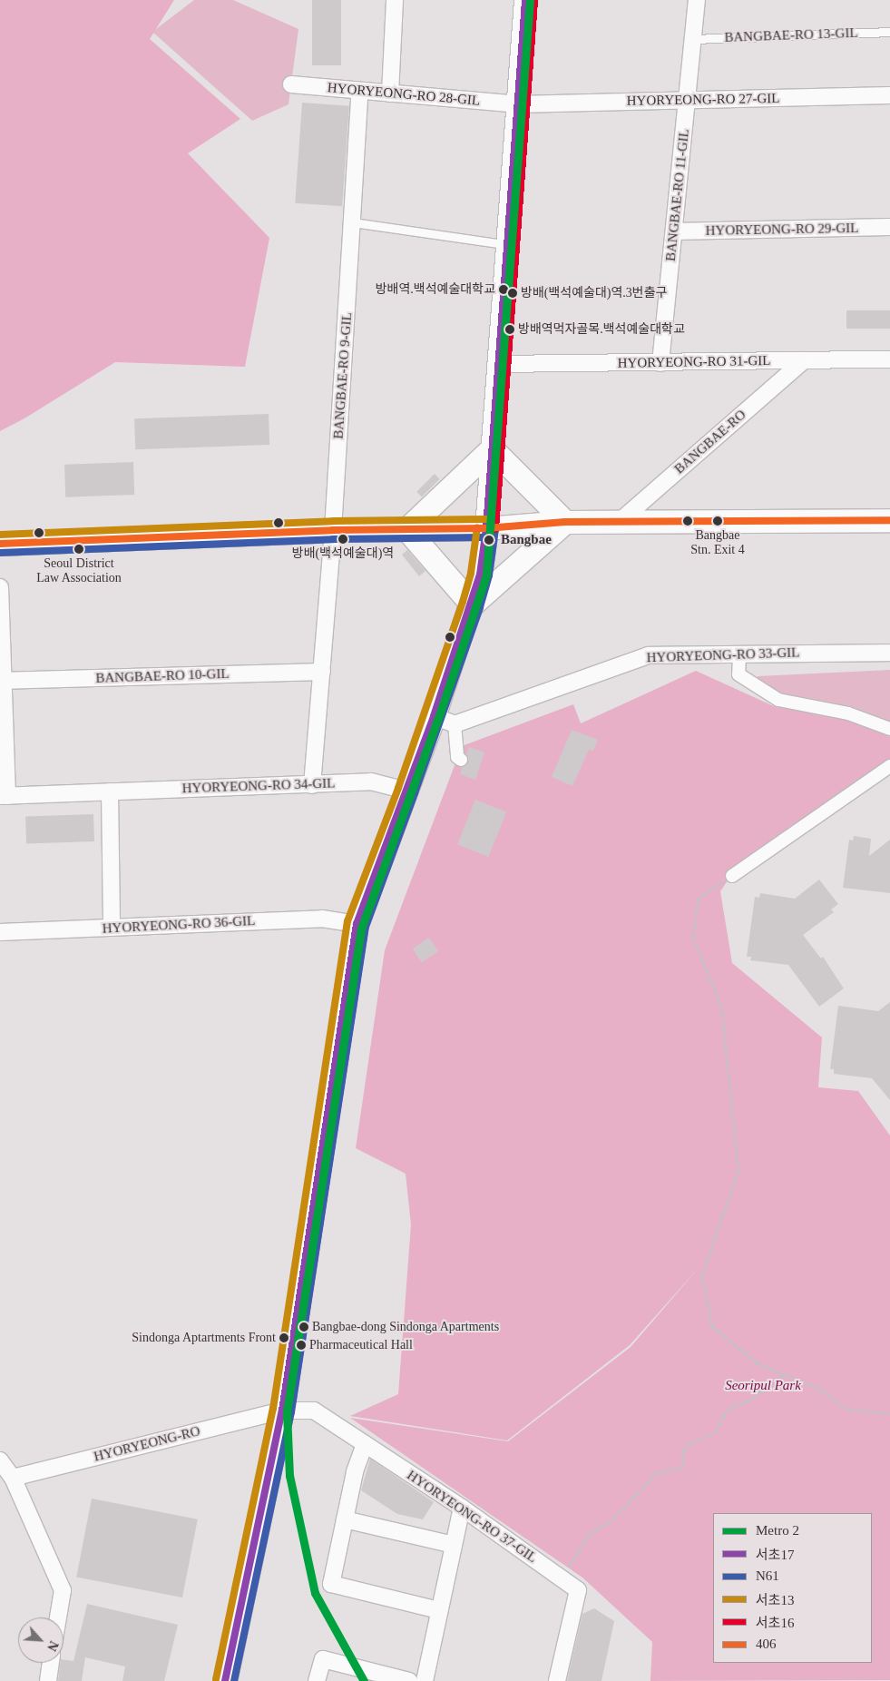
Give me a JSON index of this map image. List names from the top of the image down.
{
  "streets": {
    "street": [
      "HYORYEONG-RO 28-GIL",
      "HYORYEONG-RO 27-GIL",
      "BANGBAE-RO 11-GIL",
      "HYORYEONG-RO 29-GIL",
      "HYORYEONG-RO 31-GIL",
      "BANGBAE-RO 9-GIL",
      "BANGBAE-RO",
      "HYORYEONG-RO 33-GIL",
      "BANGBAE-RO 10-GIL",
      "HYORYEONG-RO 34-GIL",
      "HYORYEONG-RO 36-GIL",
      "HYORYEONG-RO",
      "HYORYEONG-RO 37-GIL"
    ],
    "lane": ["BANGBAE-RO 13-GIL"]
  },
  "crossings": [
    ["BANGBAE-RO 13-GIL", "BANGBAE-RO 11-GIL"],
    ["HYORYEONG-RO 28-GIL", "HYORYEONG-RO 27-GIL"],
    ["HYORYEONG-RO 28-GIL", "BANGBAE-RO 9-GIL"],
    ["HYORYEONG-RO 27-GIL", "BANGBAE-RO 11-GIL"],
    ["BANGBAE-RO 11-GIL", "HYORYEONG-RO 29-GIL"],
    ["BANGBAE-RO 11-GIL", "HYORYEONG-RO 31-GIL"],
    ["HYORYEONG-RO 31-GIL", "BANGBAE-RO"],
    ["HYORYEONG-RO", "HYORYEONG-RO 37-GIL"]
  ],
  "parks": ["Seoripul Park"],
  "places": [
    "방배역.백석예술대학교",
    "방배(백석예술대)역.3번출구",
    "방배역먹자골목.백석예술대학교",
    "Bangbae Stn. Exit 4",
    "방배(백석예술대)역",
    "Bangbae",
    "Seoul District Law Association",
    "Bangbae-dong Sindonga Apartments",
    "Sindonga Aptartments Front",
    "Pharmaceutical Hall"
  ],
  "lines": [
    "metro line 2",
    "transit line 서초17",
    "transit line 서초16",
    "transit line 서초13",
    "transit line 406",
    "transit line N61"
  ],
  "legend": [
    "Metro 2",
    "서초17",
    "N61",
    "서초13",
    "서초16",
    "406"
  ],
  "north": "bottom right"
}
